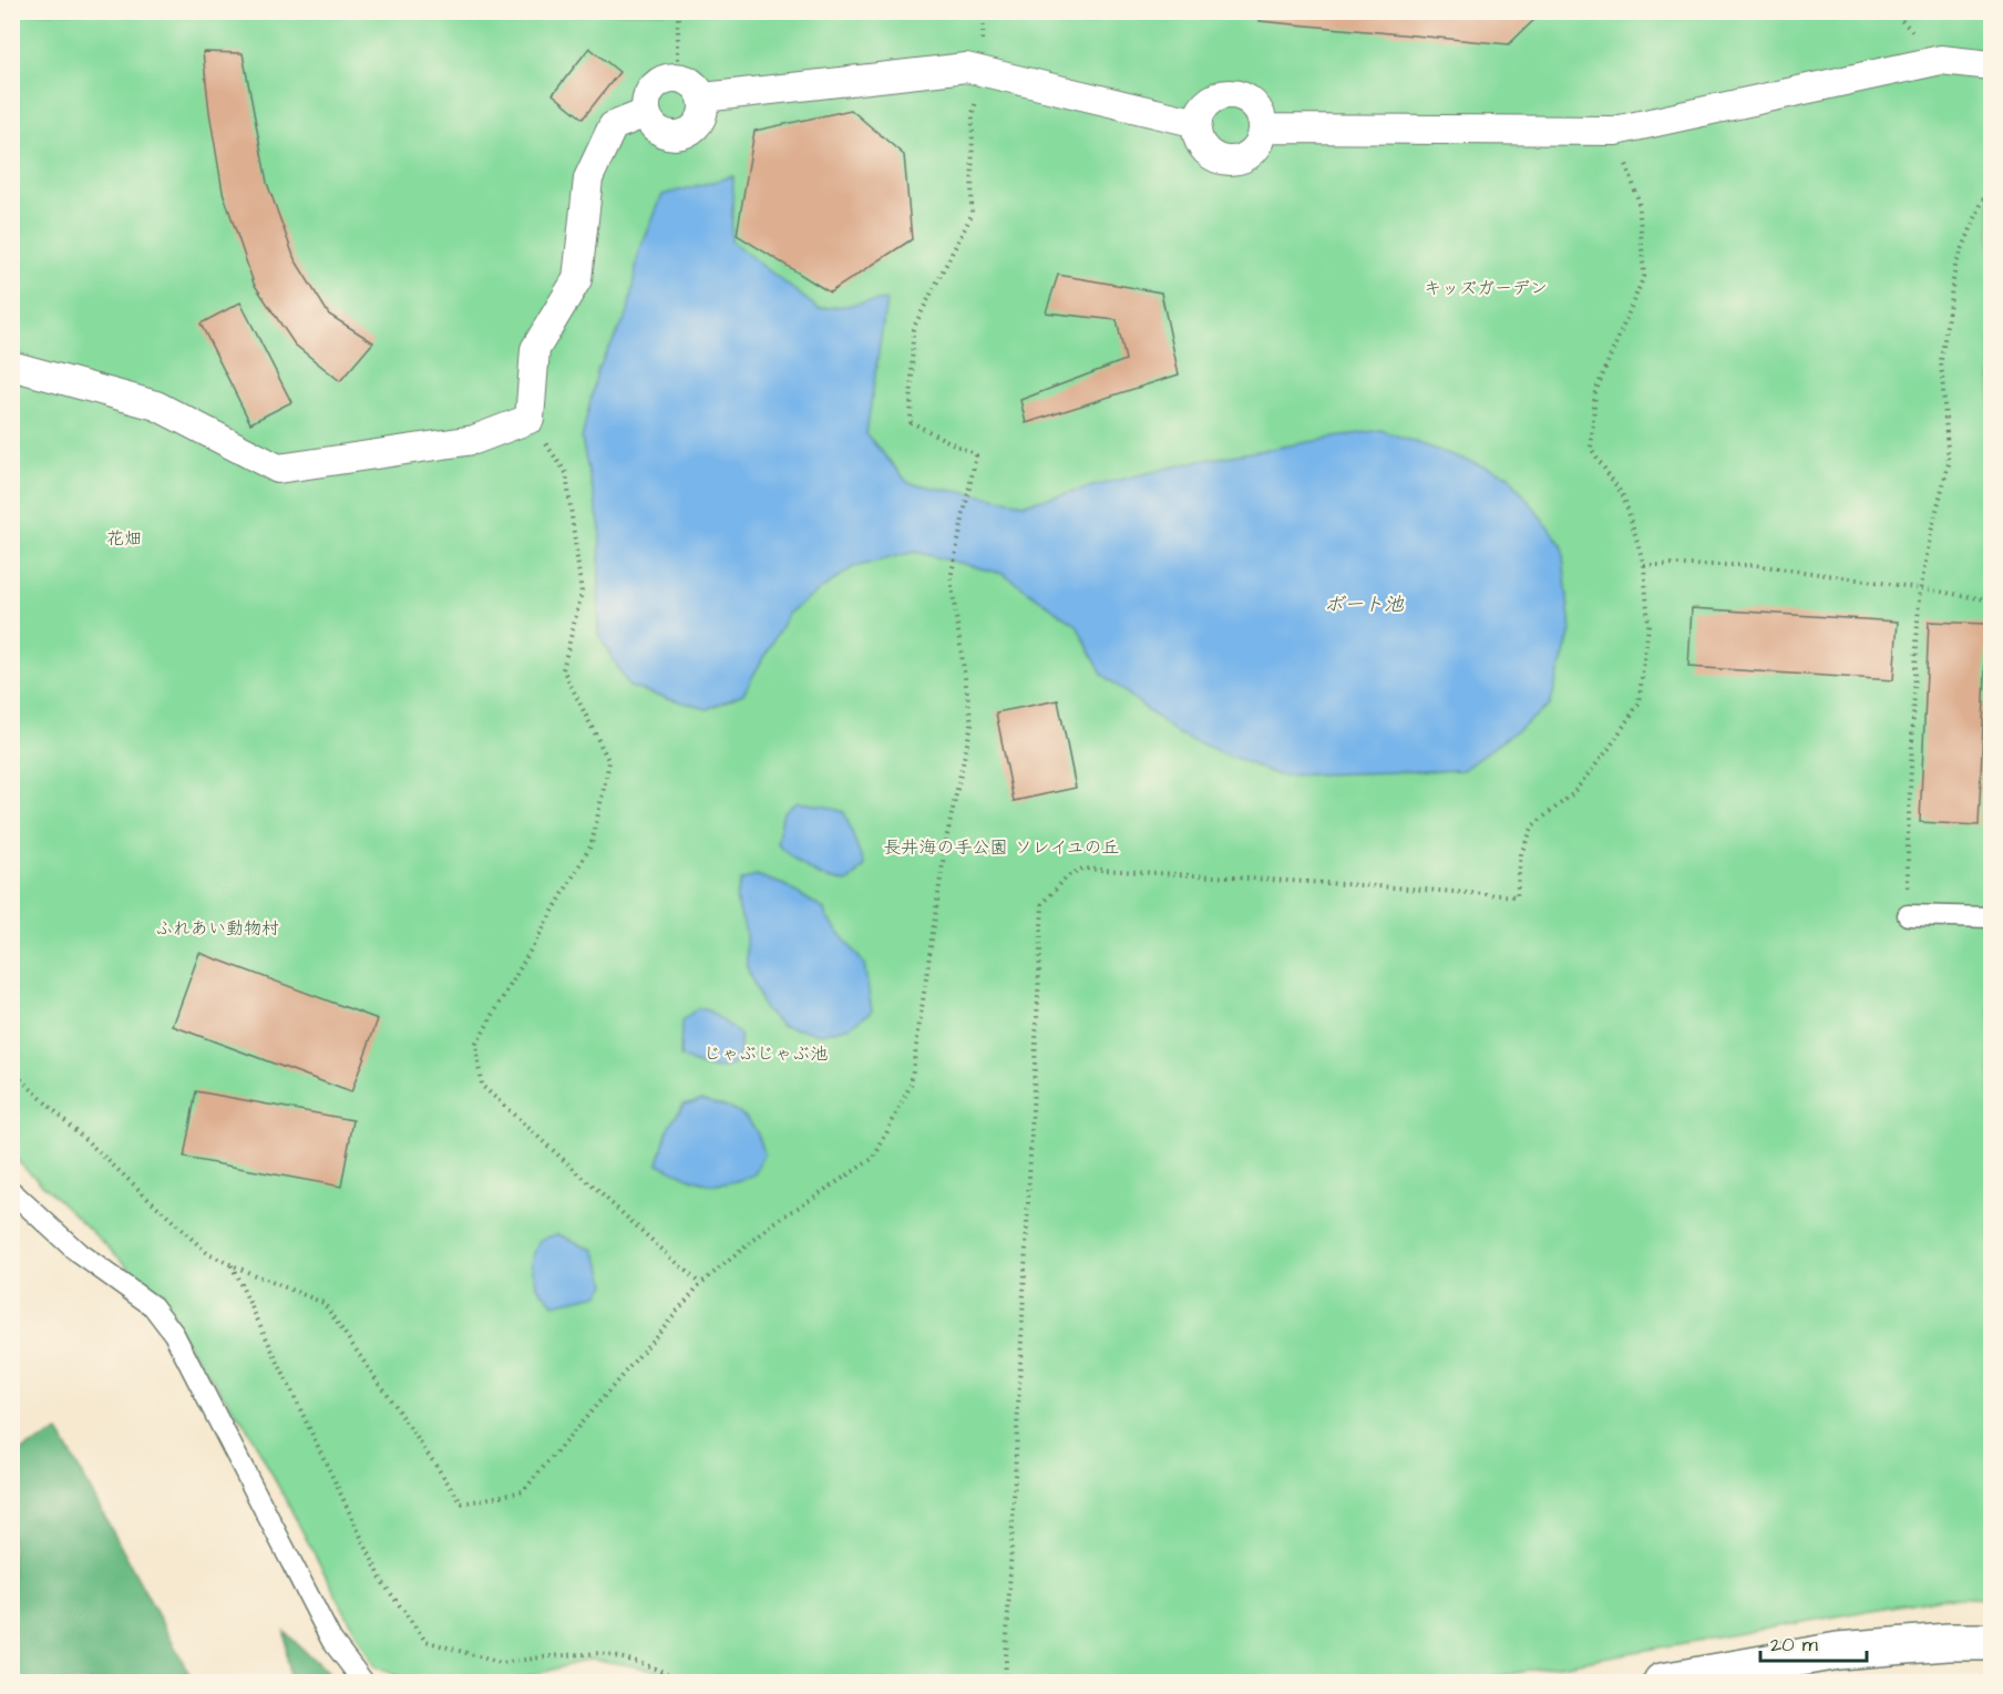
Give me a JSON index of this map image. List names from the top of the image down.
{
  "water": ["ボート池"],
  "parks": [
    "キッズガーデン",
    "花畑",
    "長井海の手公園 ソレイユの丘",
    "ふれあい動物村",
    "じゃぶじゃぶ池"
  ],
  "scale_bar": "20 m"
}
